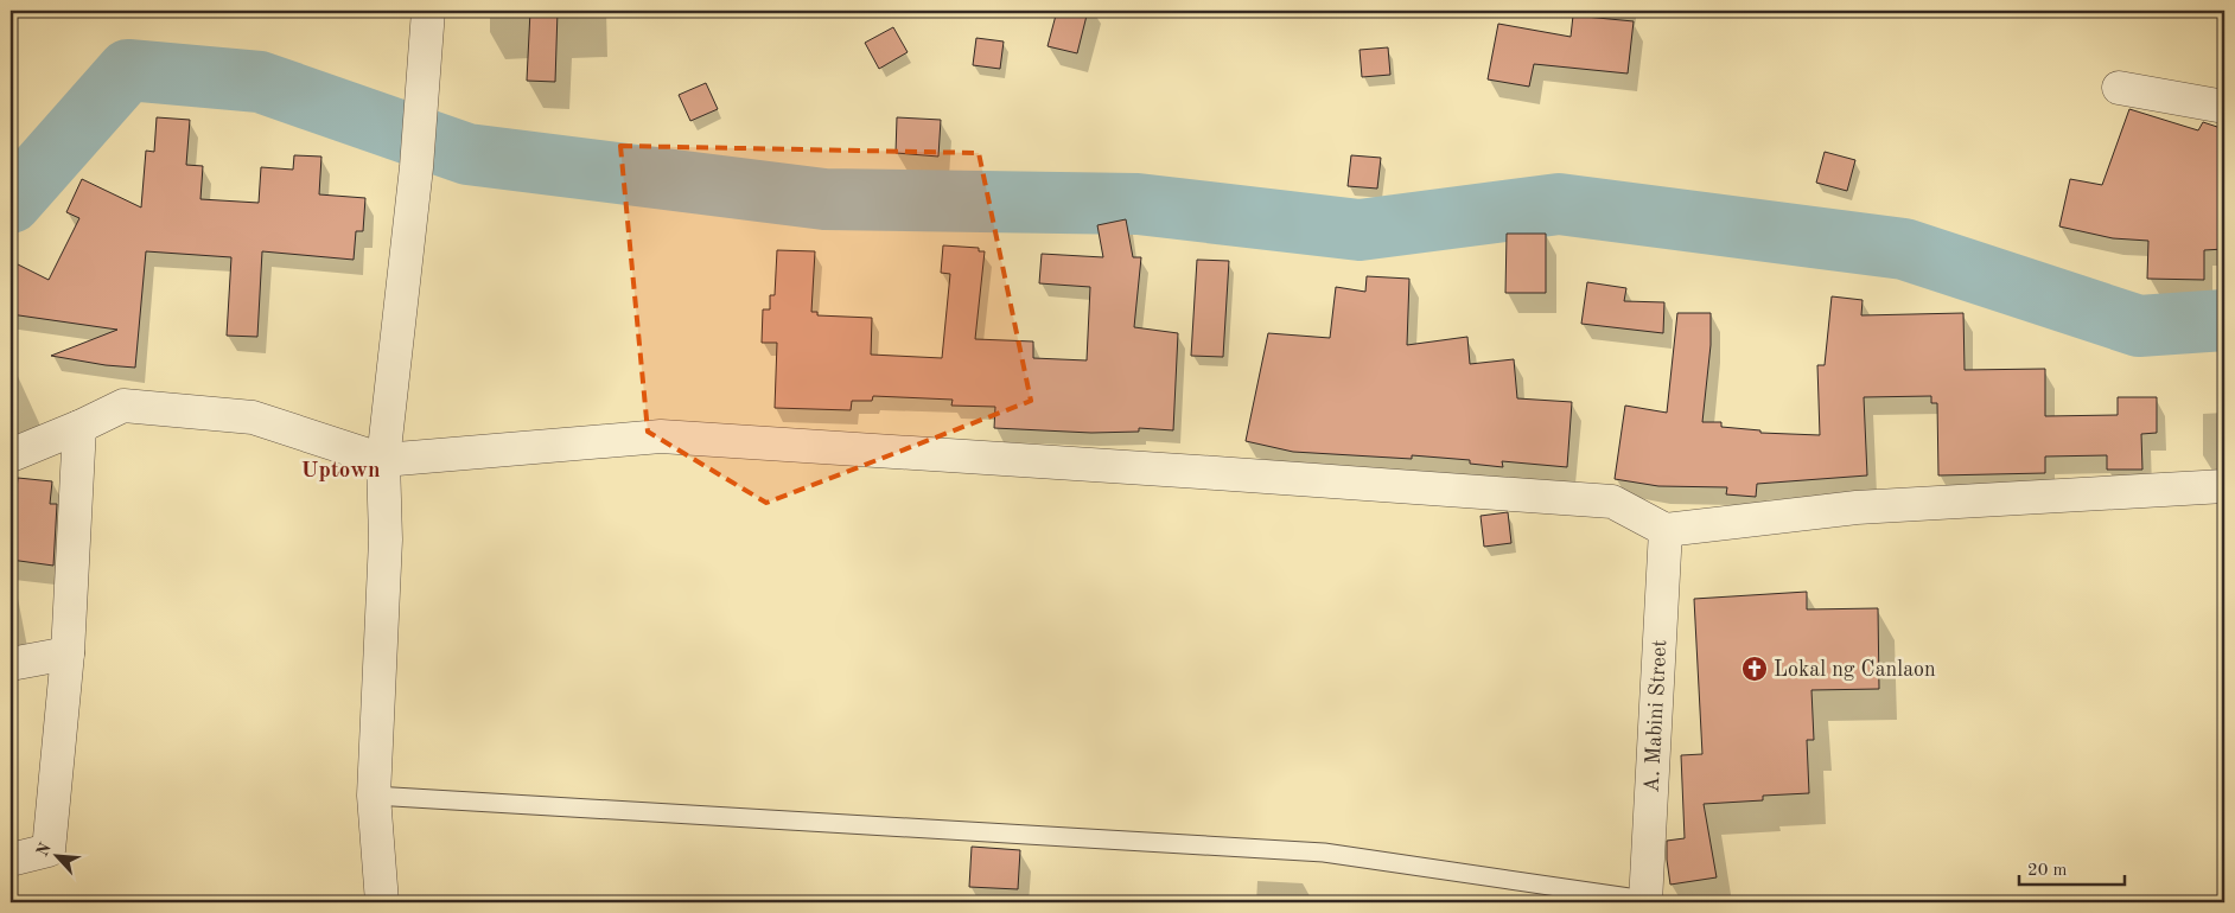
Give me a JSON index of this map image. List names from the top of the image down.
{
  "streets": {
    "street": ["A. Mabini Street"]
  },
  "districts": ["Uptown"],
  "places": {
    "church": ["Lokal ng Canlaon"]
  },
  "scale_bar": "20 m",
  "north": "top left"
}
